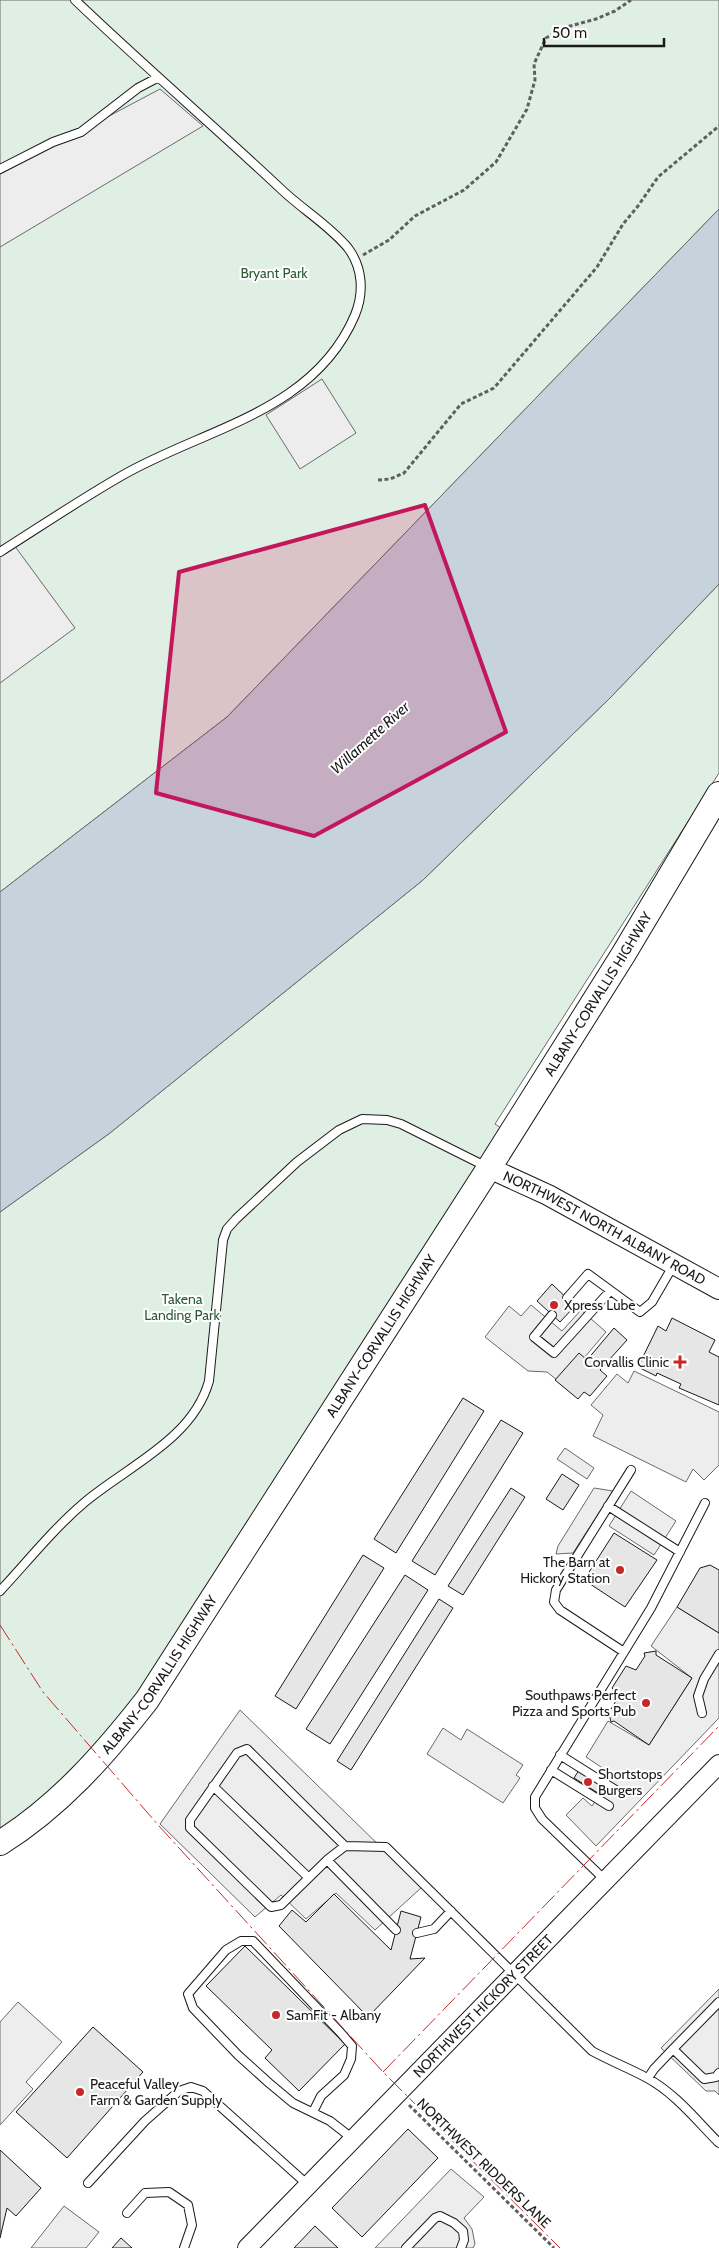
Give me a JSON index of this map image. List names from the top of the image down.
{
  "streets": {
    "highway": ["ALBANY-CORVALLIS HIGHWAY"],
    "main road": ["NORTHWEST NORTH ALBANY ROAD"],
    "street": ["NORTHWEST HICKORY STREET"],
    "path": ["NORTHWEST RIDDERS LANE"]
  },
  "crossings": [
    ["ALBANY-CORVALLIS HIGHWAY", "NORTHWEST NORTH ALBANY ROAD"],
    ["NORTHWEST HICKORY STREET", "NORTHWEST RIDDERS LANE"]
  ],
  "water": ["Willamette River"],
  "parks": ["Bryant Park", "Takena Landing Park"],
  "places": {
    "other": [
      "Xpress Lube",
      "The Barn at Hickory Station",
      "Southpaws Perfect Pizza and Sports Pub",
      "Shortstops Burgers",
      "SamFit - Albany",
      "Peaceful Valley Farm & Garden Supply"
    ],
    "health": ["Corvallis Clinic"]
  },
  "scale_bar": "50 m"
}
